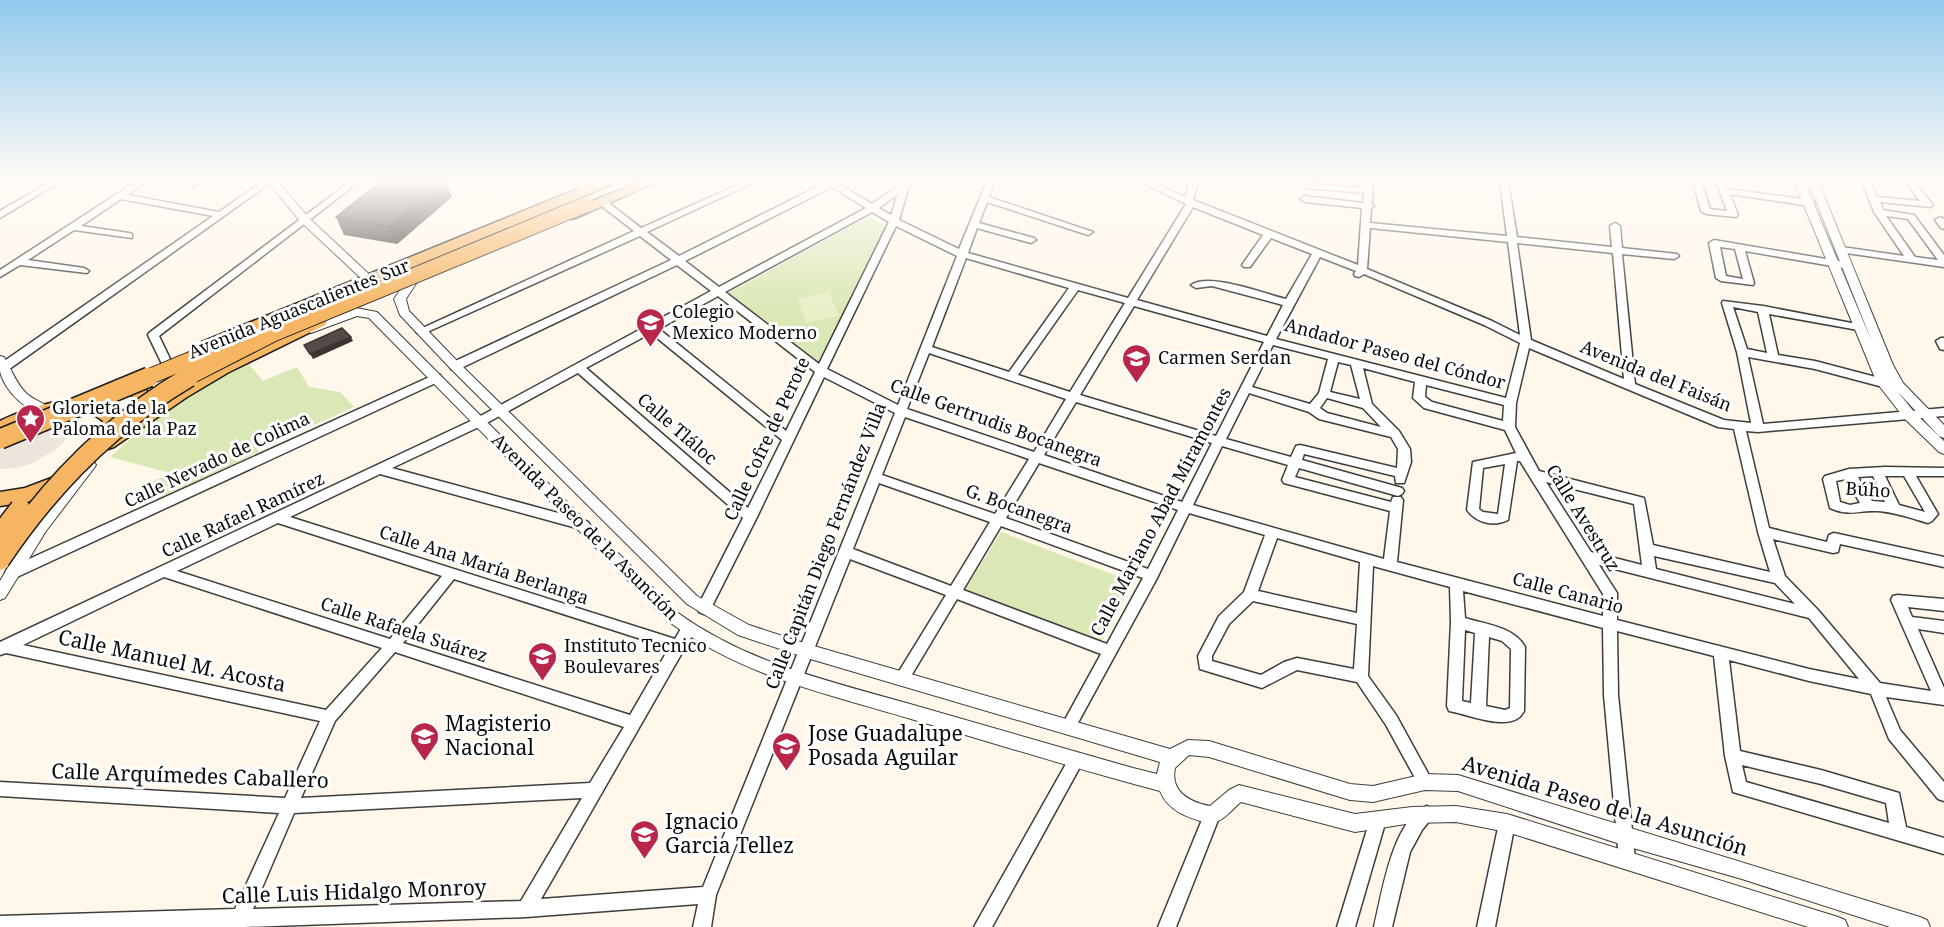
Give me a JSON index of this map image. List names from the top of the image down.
{
  "streets": {
    "main road": ["Avenida Aguascalientes Sur"],
    "street": [
      "Andador Paseo del Cóndor",
      "Avenida del Faisán",
      "Calle Gertrudis Bocanegra",
      "Calle Tláloc",
      "Calle Cofre de Perote",
      "Calle Nevado de Colima",
      "Búho",
      "G. Bocanegra",
      "Calle Mariano Abad Miramontes",
      "Calle Rafael Ramírez",
      "Calle Avestruz",
      "Avenida Paseo de la Asunción",
      "Calle Capitán Diego Fernández Villa",
      "Calle Ana María Berlanga",
      "Calle Canario",
      "Calle Rafaela Suárez",
      "Calle Manuel M. Acosta",
      "Calle Arquímedes Caballero",
      "Calle Luis Hidalgo Monroy"
    ]
  },
  "crossings": [
    ["Andador Paseo del Cóndor", "Calle Mariano Abad Miramontes"],
    ["Andador Paseo del Cóndor", "Calle Avestruz"],
    ["Andador Paseo del Cóndor", "Calle Capitán Diego Fernández Villa"],
    ["Avenida del Faisán", "Calle Mariano Abad Miramontes"],
    ["Avenida del Faisán", "Calle Avestruz"],
    ["Calle Gertrudis Bocanegra", "Calle Cofre de Perote"],
    ["Calle Gertrudis Bocanegra", "Calle Mariano Abad Miramontes"],
    ["Calle Gertrudis Bocanegra", "Calle Rafael Ramírez"],
    ["Calle Gertrudis Bocanegra", "Calle Capitán Diego Fernández Villa"],
    ["Calle Gertrudis Bocanegra", "Calle Canario"],
    ["Calle Tláloc", "Calle Cofre de Perote"],
    ["Calle Tláloc", "Calle Rafael Ramírez"],
    ["Calle Cofre de Perote", "Avenida Paseo de la Asunción"],
    ["Calle Nevado de Colima", "Avenida Paseo de la Asunción"],
    ["G. Bocanegra", "Calle Mariano Abad Miramontes"],
    ["G. Bocanegra", "Calle Capitán Diego Fernández Villa"],
    ["Calle Mariano Abad Miramontes", "Avenida Paseo de la Asunción"],
    ["Calle Mariano Abad Miramontes", "Calle Canario"],
    ["Calle Rafael Ramírez", "Avenida Paseo de la Asunción"],
    ["Calle Rafael Ramírez", "Calle Ana María Berlanga"],
    ["Calle Rafael Ramírez", "Calle Rafaela Suárez"],
    ["Calle Rafael Ramírez", "Calle Manuel M. Acosta"],
    ["Calle Avestruz", "Avenida Paseo de la Asunción"],
    ["Calle Avestruz", "Calle Canario"],
    ["Avenida Paseo de la Asunción", "Calle Capitán Diego Fernández Villa"],
    ["Calle Capitán Diego Fernández Villa", "Calle Luis Hidalgo Monroy"]
  ],
  "places": {
    "school or university": [
      "Colegio Mexico Moderno",
      "Carmen Serdan",
      "Instituto Tecnico Boulevares",
      "Magisterio Nacional",
      "Jose Guadalupe Posada Aguilar",
      "Ignacio Garcia Tellez"
    ],
    "place": ["Glorieta de la Paloma de la Paz"]
  }
}
